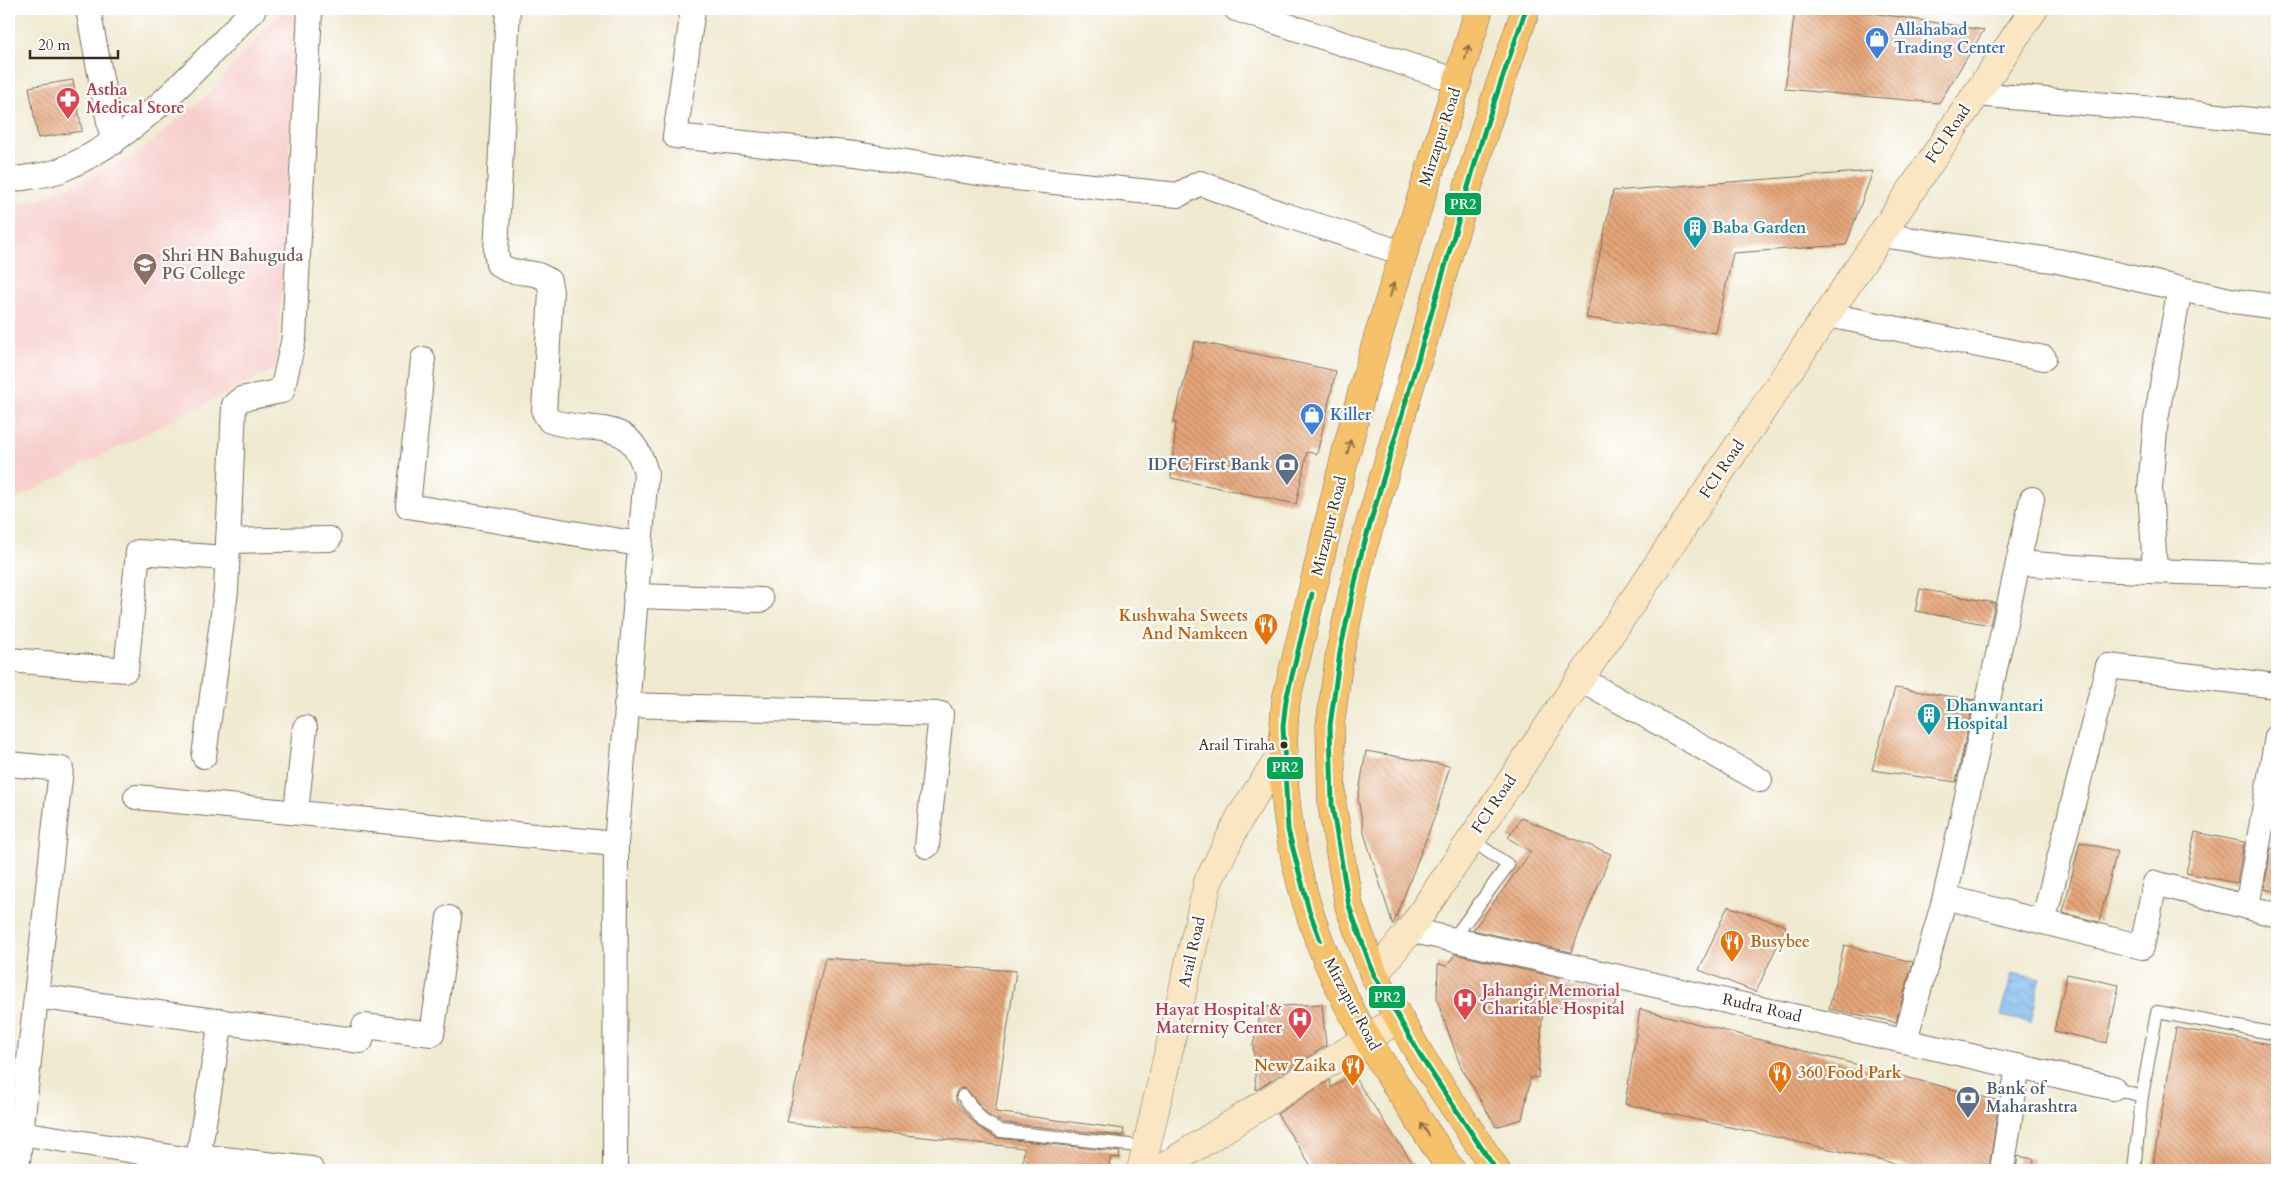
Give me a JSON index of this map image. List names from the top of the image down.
{
  "streets": {
    "highway": ["Mirzapur Road"],
    "main road": ["FCI Road", "Arail Road"],
    "street": ["Rudra Road"]
  },
  "crossings": [
    ["FCI Road", "Mirzapur Road"],
    ["FCI Road", "Rudra Road"],
    ["Mirzapur Road", "Arail Road"]
  ],
  "places": {
    "shop": ["Allahabad Trading Center", "Killer"],
    "pharmacy": ["Astha Medical Store"],
    "building": ["Baba Garden", "Dhanwantari Hospital"],
    "school or university": ["Shri HN Bahuguda PG College"],
    "bank": ["IDFC First Bank", "Bank of Maharashtra"],
    "restaurant": [
      "Kushwaha Sweets And Namkeen",
      "Busybee",
      "New Zaika",
      "360 Food Park"
    ],
    "other": ["Arail Tiraha"],
    "hospital": ["Jahangir Memorial Charitable Hospital", "Hayat Hospital & Maternity Center"]
  },
  "lines": ["transit line PR2"],
  "scale_bar": "20 m"
}
